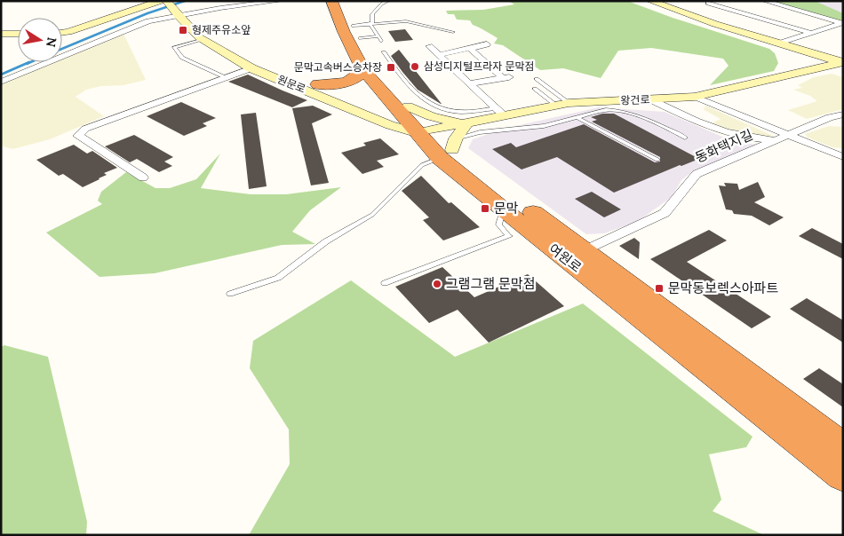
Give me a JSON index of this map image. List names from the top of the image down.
{
  "streets": {
    "highway": ["여원로"],
    "street": ["원문로", "왕건로", "동화택지길"]
  },
  "crossings": [
    ["원문로", "왕건로"],
    ["원문로", "여원로"],
    ["왕건로", "여원로"],
    ["동화택지길", "여원로"]
  ],
  "places": {
    "transit": [
      "형제주유소앞",
      "문막고속버스승차장",
      "문막",
      "문막동보렉스아파트"
    ],
    "other": ["삼성디지털프라자 문막점", "그램그램 문막점"]
  },
  "north": "right"
}
